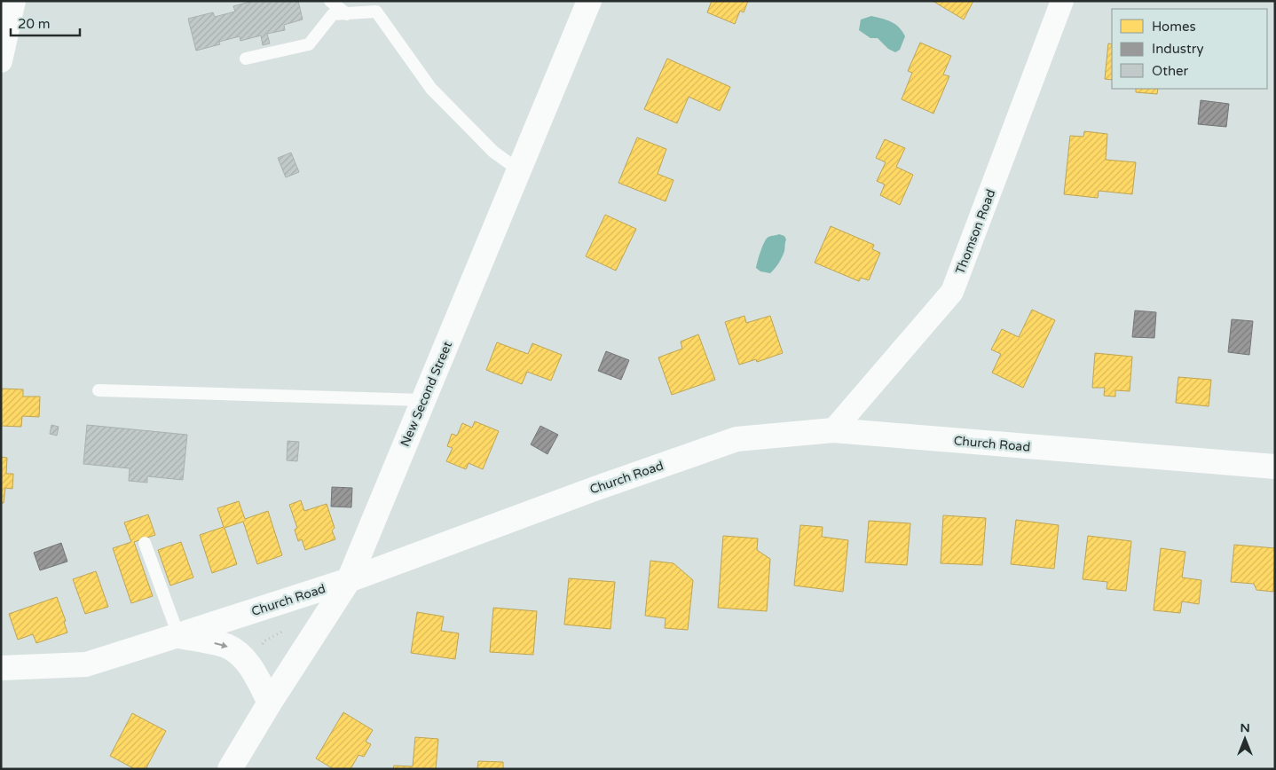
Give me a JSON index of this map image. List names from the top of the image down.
{
  "streets": {
    "street": ["Thomson Road", "New Second Street", "Church Road"]
  },
  "crossings": [
    ["Thomson Road", "Church Road"],
    ["New Second Street", "Church Road"]
  ],
  "legend": ["Homes", "Industry", "Other"],
  "scale_bar": "20 m",
  "north": "top"
}
